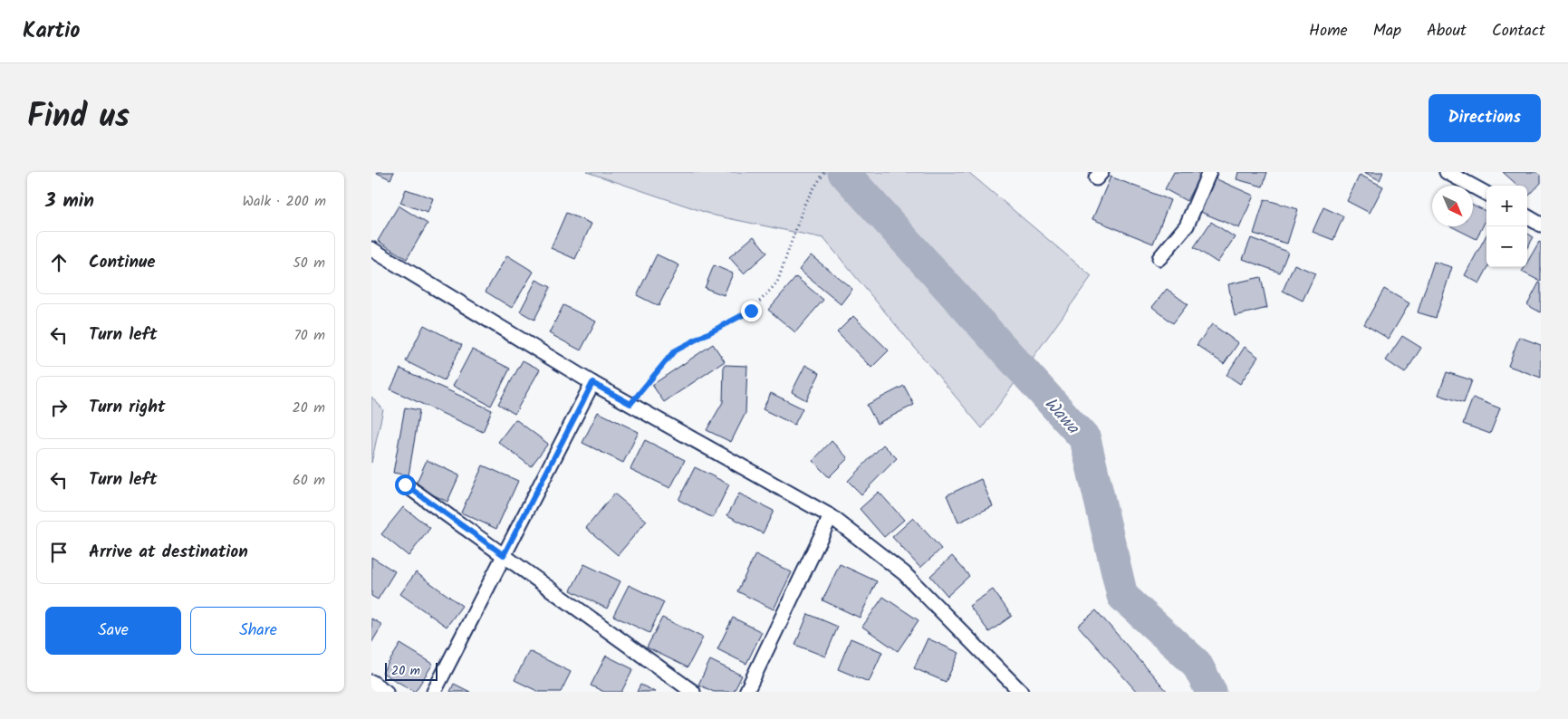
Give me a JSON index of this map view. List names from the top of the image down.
{
  "water": ["Wawa"],
  "scale_bar": "20 m",
  "north": "bottom right",
  "page": {
    "header": "Kartio",
    "nav": [
      "Home",
      "Map",
      "About",
      "Contact"
    ],
    "title": "Find us",
    "buttons": [
      "Directions",
      ["Save", "Share"]
    ],
    "heading": ["3 min", "Walk · 200 m"],
    "map_buttons": ["+", "−"],
    "list": [
      ["Continue", "50 m"],
      ["Turn left", "70 m"],
      ["Turn right", "20 m"],
      ["Turn left", "60 m"],
      "Arrive at destination"
    ],
    "scale": "20 m"
  }
}
